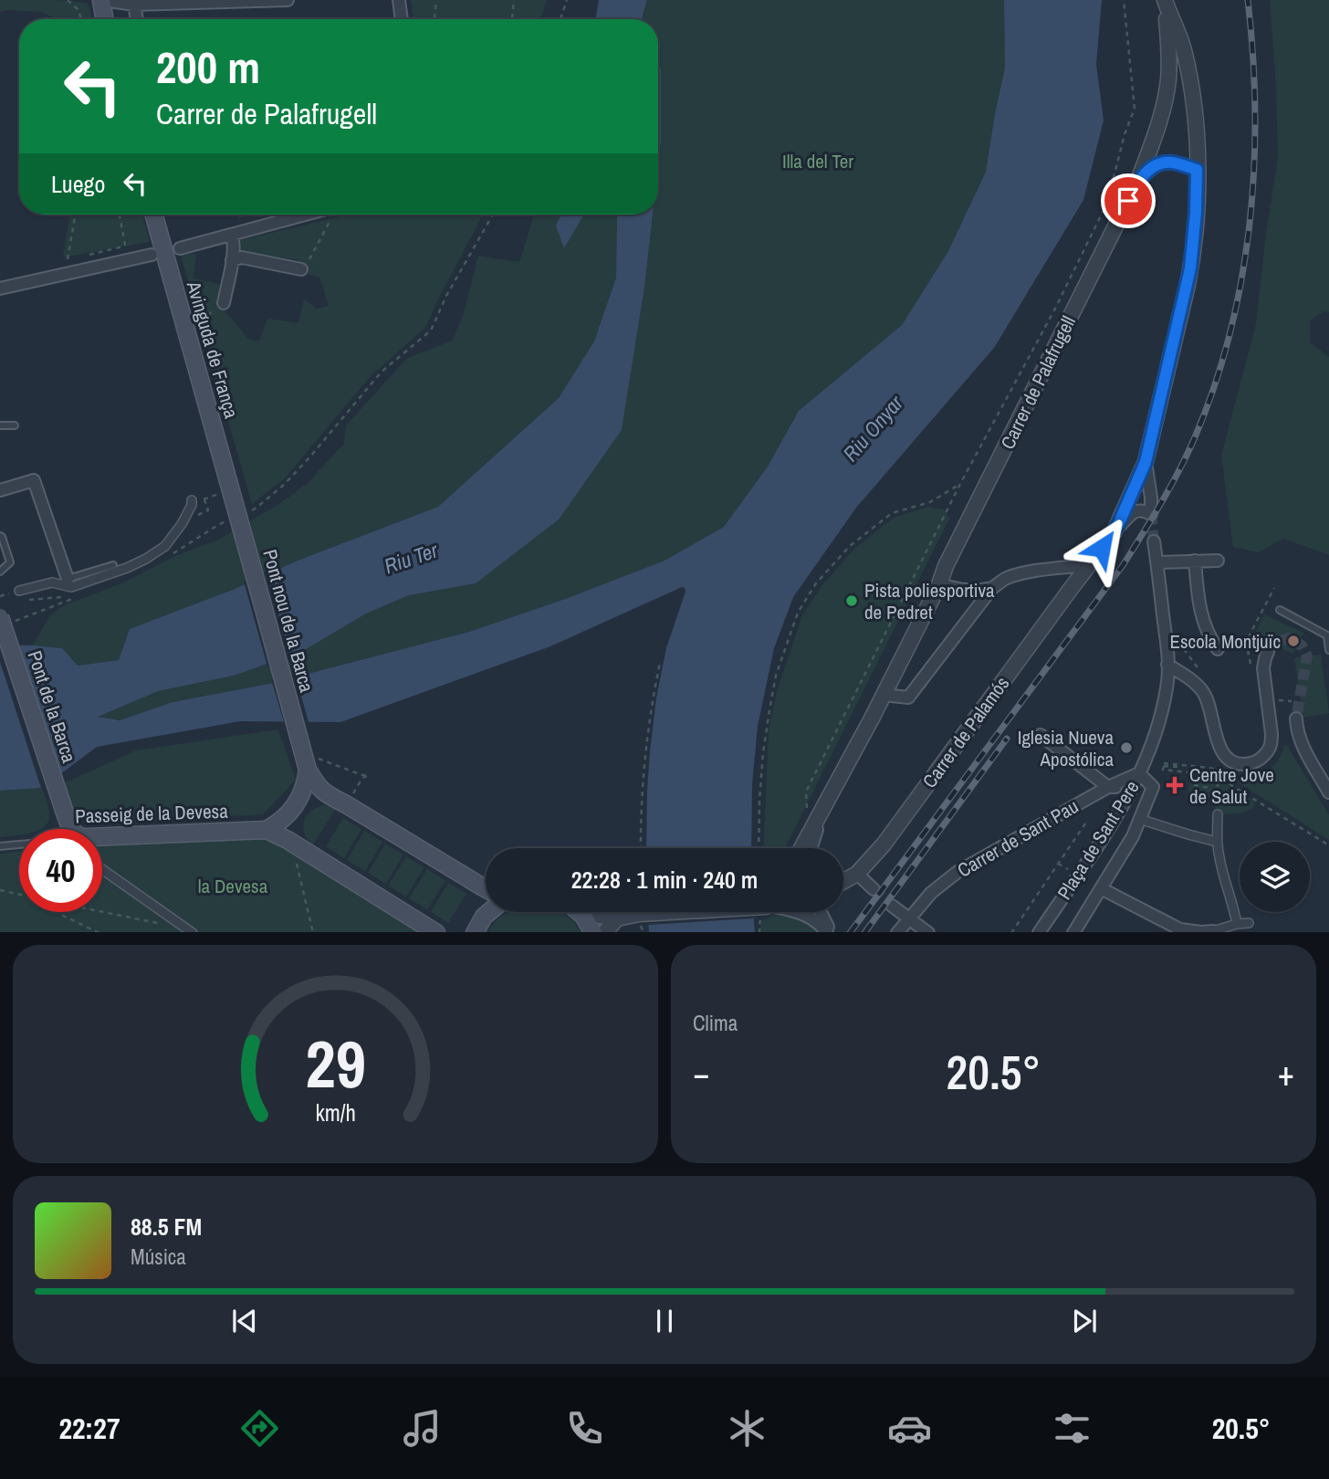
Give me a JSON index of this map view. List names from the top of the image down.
{
  "streets": {
    "main road": [
      "Avinguda de França",
      "Pont nou de la Barca",
      "Pont de la Barca",
      "Passeig de la Devesa"
    ],
    "street": [
      "Carrer de Palafrugell",
      "Carrer de Palamós",
      "Carrer de Sant Pau",
      "Plaça de Sant Pere"
    ]
  },
  "crossings": [
    ["Avinguda de França", "Pont nou de la Barca"],
    ["Carrer de Palafrugell", "Carrer de Palamós"],
    ["Carrer de Sant Pau", "Plaça de Sant Pere"]
  ],
  "water": ["Riu Onyar", "Riu Ter"],
  "parks": ["Illa del Ter", "la Devesa"],
  "places": {
    "other": ["Pista poliesportiva de Pedret", "Escola Montjuïc", "Iglesia Nueva Apostólica"],
    "health": ["Centre Jove de Salut"]
  },
  "page": {
    "turn": ["200 m", "Carrer de Palafrugell"],
    "then": "Luego",
    "limit": "40",
    "trip": "22:28 · 1 min · 240 m",
    "tile": "Clima",
    "heat": ["−", "20.5°", "+"],
    "song": ["88.5 FM", "Música"],
    "tabs": ["22:27", "20.5°"],
    "gauge": ["29", "km/h"]
  }
}
